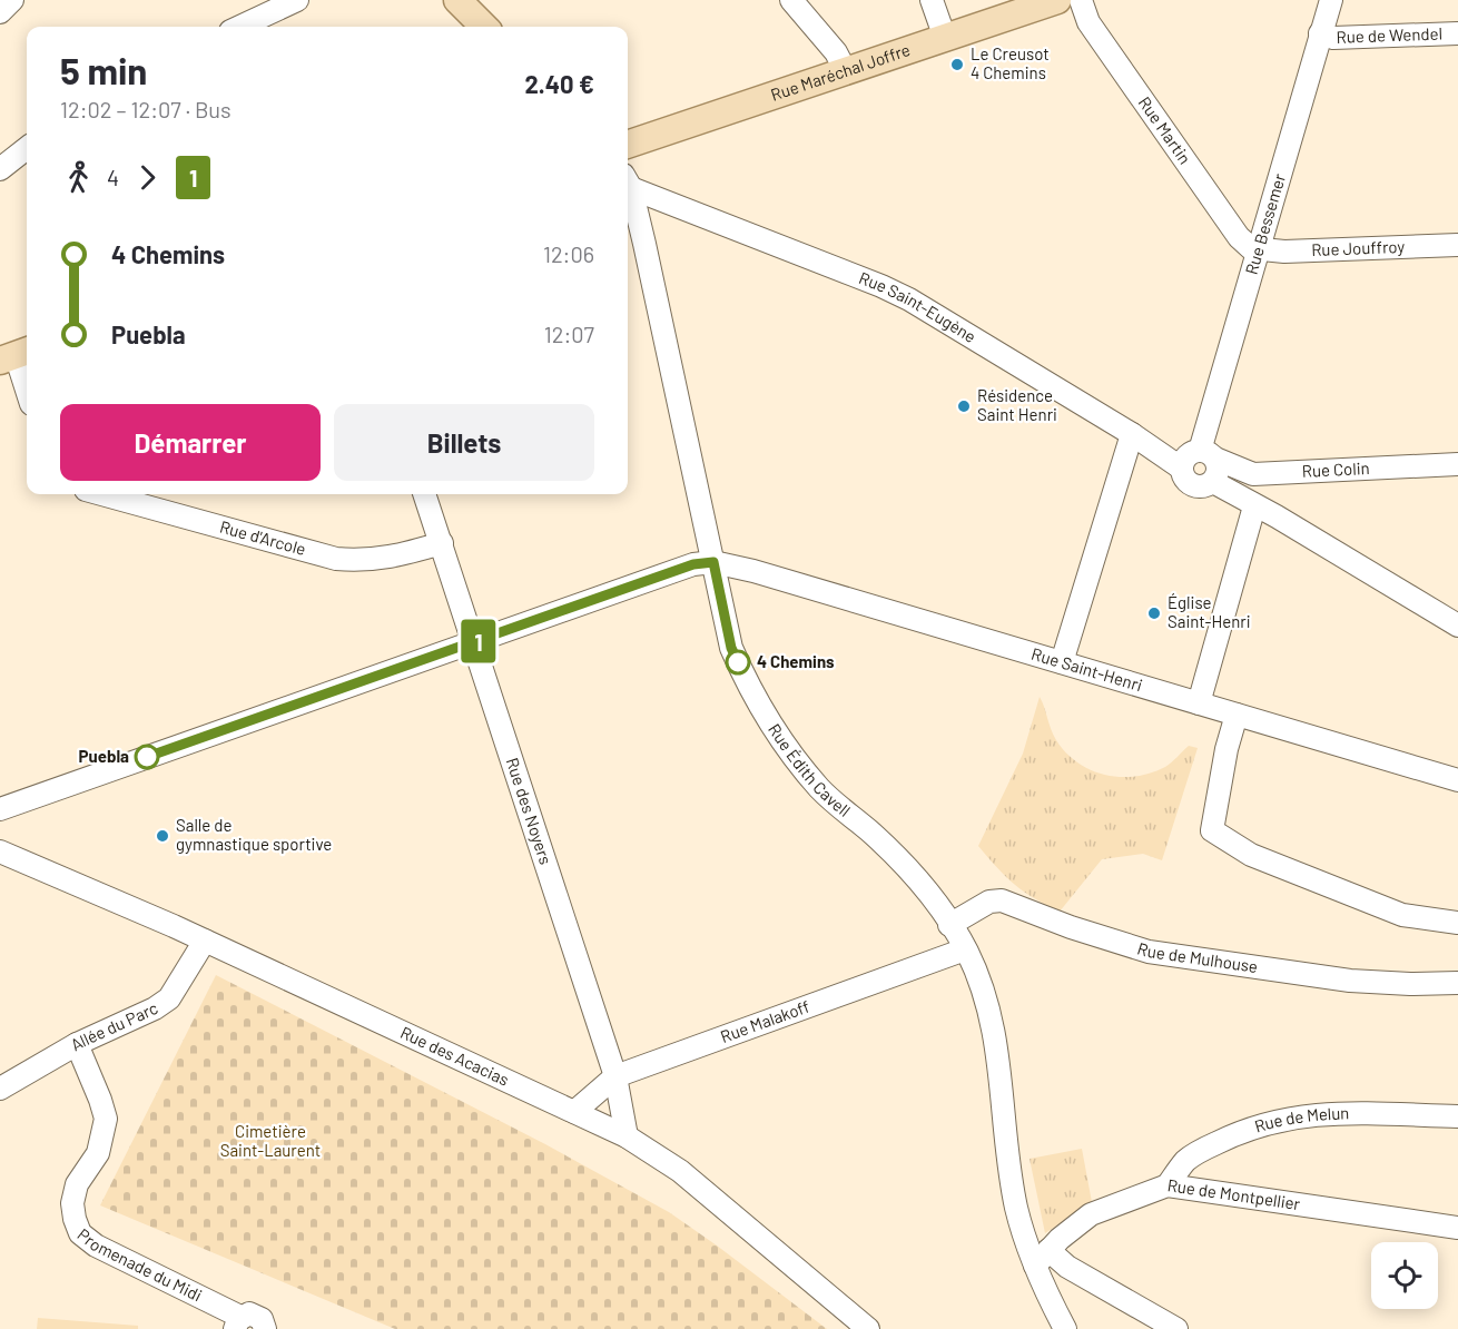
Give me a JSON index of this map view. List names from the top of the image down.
{
  "streets": {
    "main road": ["Rue Maréchal Joffre"],
    "street": [
      "Rue de Wendel",
      "Rue Martin",
      "Rue Bessemer",
      "Rue Jouffroy",
      "Rue Saint-Eugène",
      "Rue Colin",
      "Rue d'Arcole",
      "Rue Saint-Henri",
      "Rue Édith Cavell",
      "Rue des Noyers",
      "Rue de Mulhouse",
      "Rue Malakoff",
      "Allée du Parc",
      "Rue des Acacias",
      "Rue de Melun",
      "Rue de Montpellier",
      "Promenade du Midi"
    ]
  },
  "crossings": [
    ["Rue de Wendel", "Rue Bessemer"],
    ["Rue Martin", "Rue Bessemer"],
    ["Rue Martin", "Rue Jouffroy"],
    ["Rue Bessemer", "Rue Jouffroy"],
    ["Rue Bessemer", "Rue Saint-Eugène"],
    ["Rue Bessemer", "Rue Colin"],
    ["Rue Saint-Eugène", "Rue Colin"],
    ["Rue d'Arcole", "Rue des Noyers"],
    ["Rue Saint-Henri", "Rue Édith Cavell"],
    ["Rue Édith Cavell", "Rue de Mulhouse"],
    ["Rue Édith Cavell", "Rue Malakoff"],
    ["Rue Édith Cavell", "Rue de Montpellier"],
    ["Rue des Noyers", "Rue Malakoff"],
    ["Rue des Noyers", "Rue des Acacias"],
    ["Rue Malakoff", "Rue des Acacias"],
    ["Allée du Parc", "Rue des Acacias"],
    ["Allée du Parc", "Promenade du Midi"],
    ["Rue de Melun", "Rue de Montpellier"]
  ],
  "parks": ["Cimetière Saint-Laurent"],
  "places": [
    "Le Creusot 4 Chemins",
    "Résidence Saint Henri",
    "Église Saint-Henri",
    "4 Chemins",
    "Puebla",
    "Salle de gymnastique sportive"
  ],
  "lines": ["bus line 1"],
  "page": {
    "on_map": "1",
    "heading": ["5 min", "12:02 – 12:07 · Bus", "2.40 €"],
    "legs": ["4", "1"],
    "list": [
      {
        "name": "4 Chemins",
        "value": "12:06"
      },
      {
        "name": "Puebla",
        "value": "12:07"
      }
    ],
    "buttons": ["Démarrer", "Billets"]
  }
}
